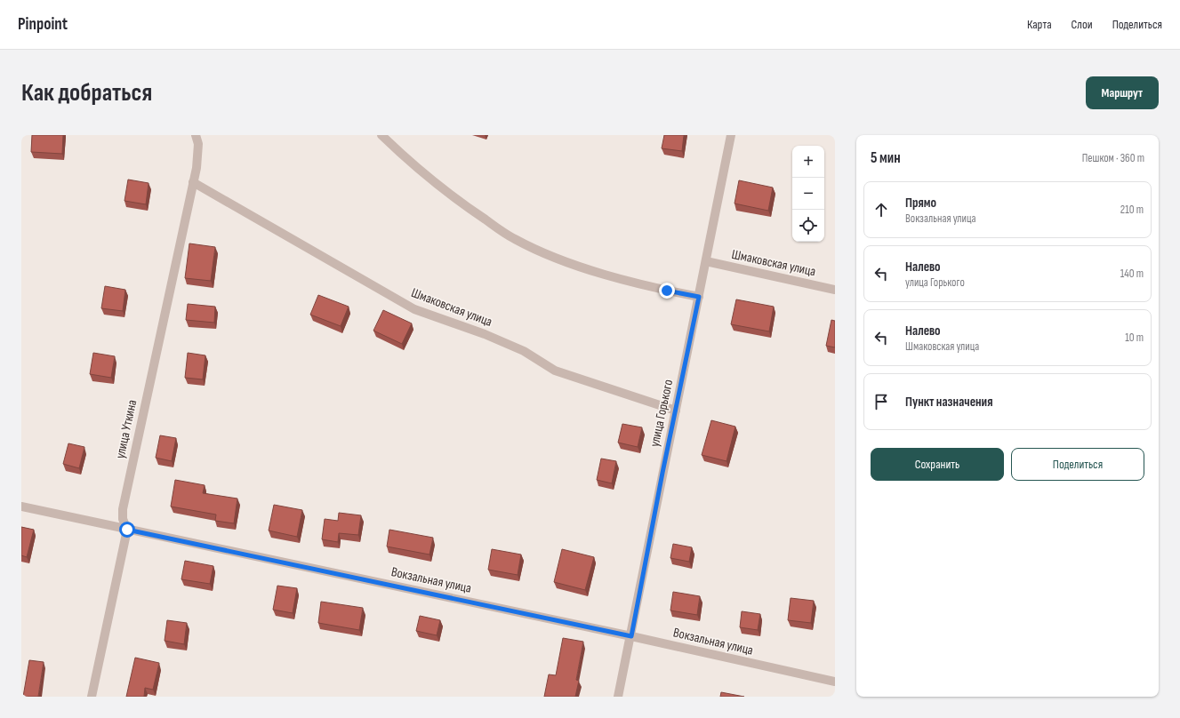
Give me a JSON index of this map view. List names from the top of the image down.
{
  "streets": {
    "street": [
      "Шмаковская улица",
      "улица Горького",
      "улица Уткина",
      "Вокзальная улица"
    ]
  },
  "crossings": [
    ["Шмаковская улица", "улица Горького"],
    ["Шмаковская улица", "улица Уткина"],
    ["улица Горького", "Вокзальная улица"],
    ["улица Уткина", "Вокзальная улица"]
  ],
  "page": {
    "header": "Pinpoint",
    "nav": ["Карта", "Слои", "Поделиться"],
    "buttons": [
      "Маршрут",
      ["Сохранить", "Поделиться"]
    ],
    "title": "Как добраться",
    "heading": ["5 мин", "Пешком · 360 m"],
    "map_buttons": ["+", "−"],
    "list": [
      ["Прямо", "Вокзальная улица", "210 m"],
      ["Налево", "улица Горького", "140 m"],
      ["Налево", "Шмаковская улица", "10 m"],
      "Пункт назначения"
    ]
  }
}
